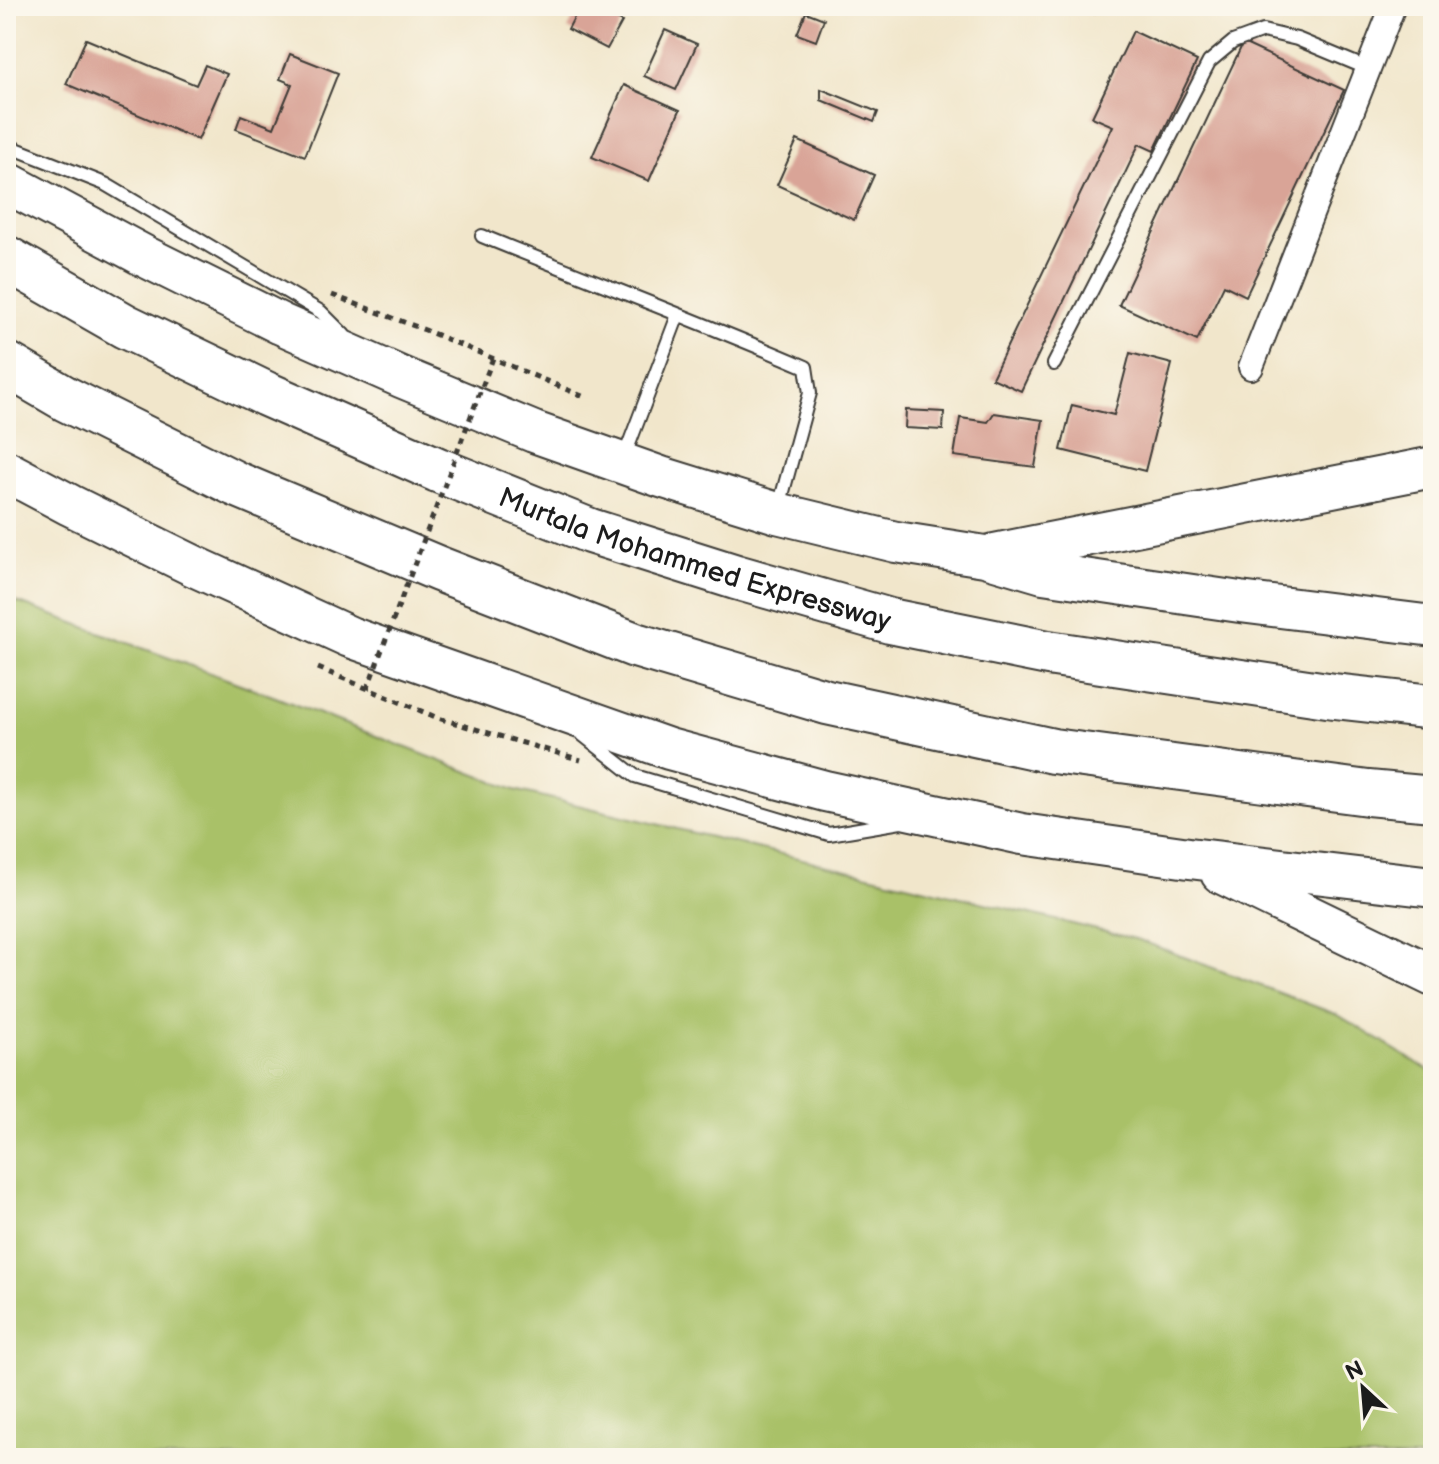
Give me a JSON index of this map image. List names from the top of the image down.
{
  "streets": {
    "highway": ["Murtala Mohammed Expressway"]
  },
  "north": "top left"
}
